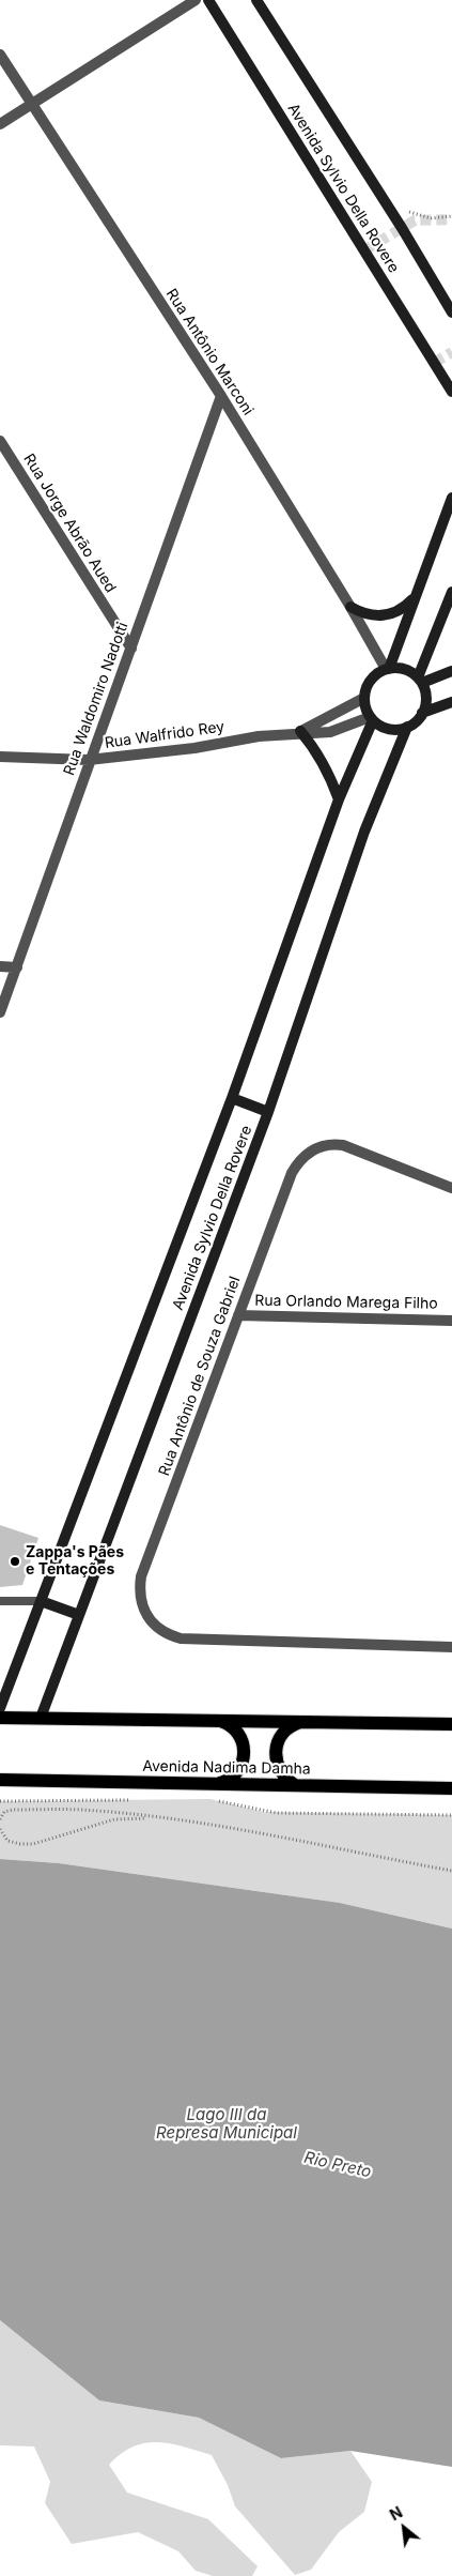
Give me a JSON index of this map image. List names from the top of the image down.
{
  "streets": {
    "main road": ["Avenida Sylvio Della Rovere", "Avenida Nadima Damha"],
    "street": [
      "Rua Antônio Marconi",
      "Rua Jorge Abrão Aued",
      "Rua Waldomiro Nadotti",
      "Rua Walfrido Rey",
      "Rua Orlando Marega Filho",
      "Rua Antônio de Souza Gabriel"
    ]
  },
  "crossings": [
    ["Avenida Sylvio Della Rovere", "Rua Antônio Marconi"],
    ["Avenida Sylvio Della Rovere", "Rua Walfrido Rey"],
    ["Rua Antônio Marconi", "Rua Waldomiro Nadotti"],
    ["Rua Antônio Marconi", "Rua Walfrido Rey"],
    ["Rua Jorge Abrão Aued", "Rua Waldomiro Nadotti"],
    ["Rua Waldomiro Nadotti", "Rua Walfrido Rey"],
    ["Rua Orlando Marega Filho", "Rua Antônio de Souza Gabriel"]
  ],
  "water": ["Lago III da Represa Municipal", "Rio Preto"],
  "places": ["Zappa's Pães e Tentações"],
  "north": "top left"
}
